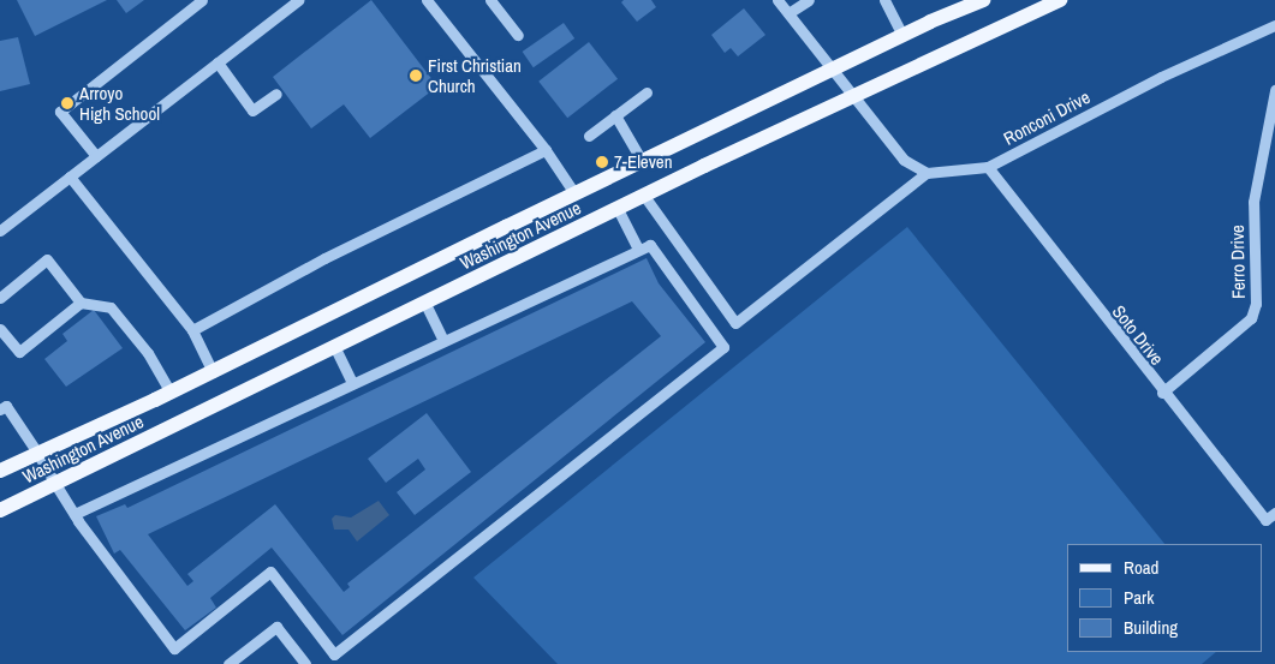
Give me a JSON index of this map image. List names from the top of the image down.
{
  "streets": {
    "main road": ["Washington Avenue"],
    "street": ["Ronconi Drive", "Ferro Drive", "Soto Drive"]
  },
  "crossings": [
    ["Ronconi Drive", "Soto Drive"],
    ["Ferro Drive", "Soto Drive"]
  ],
  "places": ["First Christian Church", "Arroyo High School", "7-Eleven"],
  "legend": ["Road", "Park", "Building"]
}
